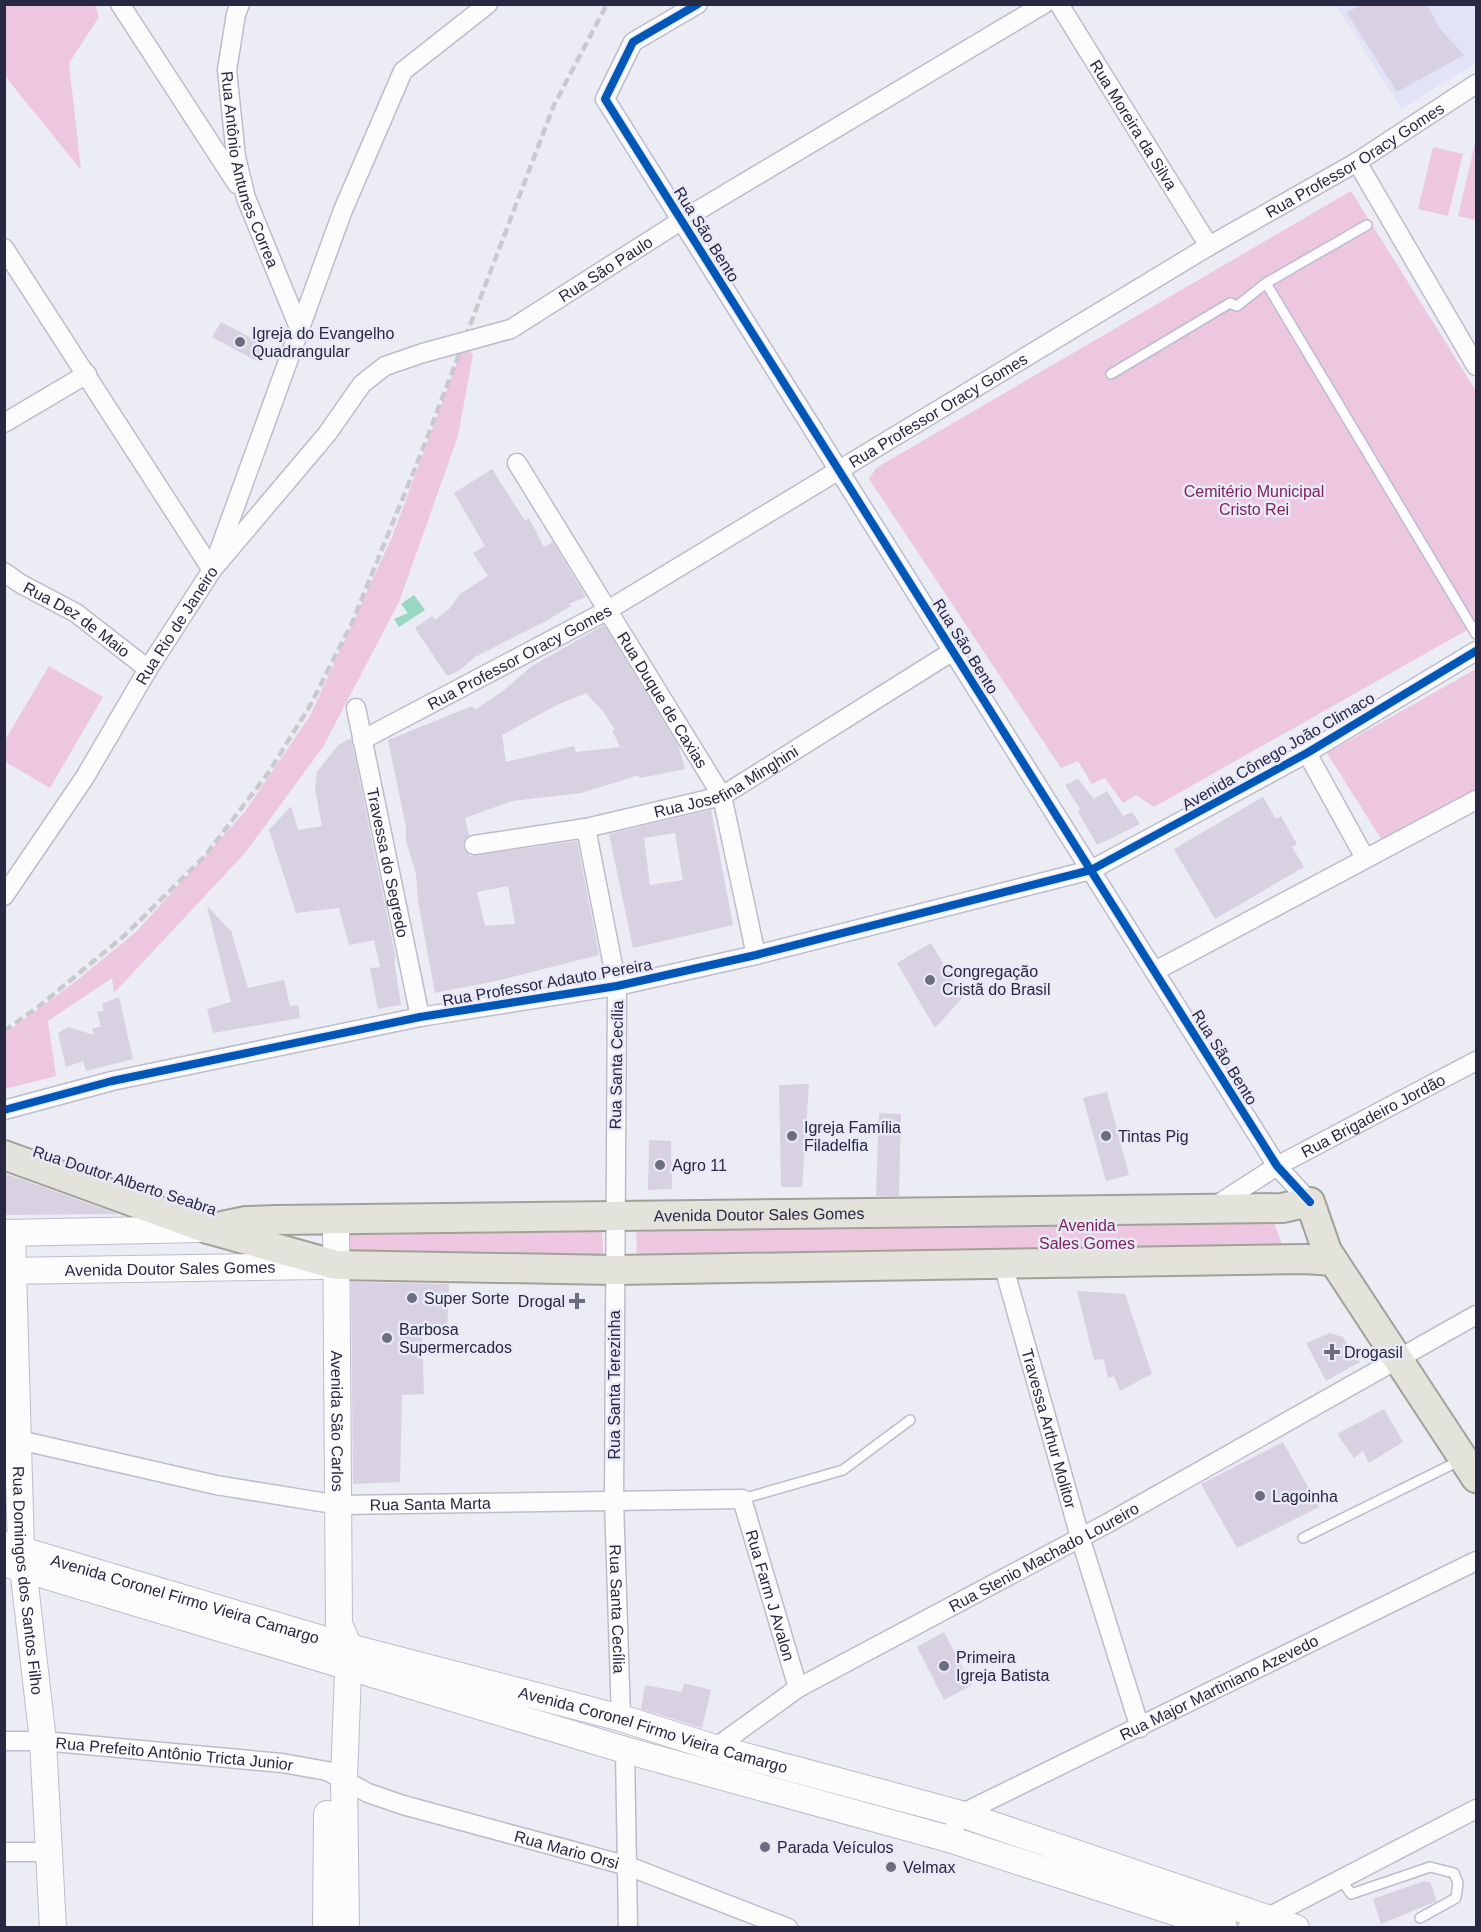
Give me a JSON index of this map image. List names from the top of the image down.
{
  "streets": {
    "main road": [
      "Rua São Bento",
      "Rua Doutor Alberto Seabra",
      "Avenida Doutor Sales Gomes",
      "Avenida São Carlos",
      "Rua Domingos dos Santos Filho",
      "Avenida Coronel Firmo Vieira Camargo"
    ],
    "street": [
      "Rua Moreira da Silva",
      "Rua Professor Oracy Gomes",
      "Rua Antônio Antunes Correa",
      "Rua São Paulo",
      "Rua Dez de Maio",
      "Rua Rio de Janeiro",
      "Rua Duque de Caxias",
      "Avenida Cônego João Climaco",
      "Rua Josefina Minghini",
      "Travessa do Segredo",
      "Rua Professor Adauto Pereira",
      "Rua Santa Cecília",
      "Rua Brigadeiro Jordão",
      "Rua Santa Terezinha",
      "Travessa Arthur Molitor",
      "Rua Santa Marta",
      "Rua Stenio Machado Loureiro",
      "Rua Farm J Avalon",
      "Rua Major Martiniano Azevedo",
      "Rua Prefeito Antônio Tricta Junior",
      "Rua Mario Orsi"
    ]
  },
  "crossings": [
    ["Rua Moreira da Silva", "Rua Professor Oracy Gomes"],
    ["Rua Professor Oracy Gomes", "Rua São Bento"],
    ["Rua Professor Oracy Gomes", "Rua Duque de Caxias"],
    ["Rua Professor Oracy Gomes", "Travessa do Segredo"],
    ["Rua Antônio Antunes Correa", "Rua Rio de Janeiro"],
    ["Rua São Bento", "Rua São Paulo"],
    ["Rua São Bento", "Avenida Cônego João Climaco"],
    ["Rua São Bento", "Rua Josefina Minghini"],
    ["Rua São Bento", "Rua Professor Adauto Pereira"],
    ["Rua São Bento", "Rua Brigadeiro Jordão"],
    ["Rua São Bento", "Avenida Doutor Sales Gomes"],
    ["Rua São Bento", "Rua Stenio Machado Loureiro"],
    ["Rua São Paulo", "Rua Rio de Janeiro"],
    ["Rua Dez de Maio", "Rua Rio de Janeiro"],
    ["Rua Duque de Caxias", "Rua Josefina Minghini"],
    ["Rua Duque de Caxias", "Rua Professor Adauto Pereira"],
    ["Avenida Cônego João Climaco", "Rua Professor Adauto Pereira"],
    ["Rua Josefina Minghini", "Rua Santa Cecília"],
    ["Travessa do Segredo", "Rua Professor Adauto Pereira"],
    ["Rua Professor Adauto Pereira", "Rua Santa Cecília"],
    ["Rua Santa Cecília", "Avenida Doutor Sales Gomes"],
    ["Rua Santa Cecília", "Rua Santa Terezinha"],
    ["Rua Santa Cecília", "Rua Santa Marta"],
    ["Rua Santa Cecília", "Avenida Coronel Firmo Vieira Camargo"],
    ["Rua Brigadeiro Jordão", "Avenida Doutor Sales Gomes"],
    ["Rua Doutor Alberto Seabra", "Avenida Doutor Sales Gomes"],
    ["Avenida Doutor Sales Gomes", "Rua Santa Terezinha"],
    ["Avenida Doutor Sales Gomes", "Avenida São Carlos"],
    ["Avenida Doutor Sales Gomes", "Travessa Arthur Molitor"],
    ["Avenida Doutor Sales Gomes", "Rua Domingos dos Santos Filho"],
    ["Rua Santa Terezinha", "Rua Santa Marta"],
    ["Avenida São Carlos", "Rua Santa Marta"],
    ["Avenida São Carlos", "Avenida Coronel Firmo Vieira Camargo"],
    ["Avenida São Carlos", "Rua Prefeito Antônio Tricta Junior"],
    ["Avenida São Carlos", "Rua Mario Orsi"],
    ["Travessa Arthur Molitor", "Rua Stenio Machado Loureiro"],
    ["Travessa Arthur Molitor", "Rua Major Martiniano Azevedo"],
    ["Rua Santa Marta", "Rua Domingos dos Santos Filho"],
    ["Rua Santa Marta", "Rua Farm J Avalon"],
    ["Rua Stenio Machado Loureiro", "Rua Farm J Avalon"],
    ["Rua Stenio Machado Loureiro", "Avenida Coronel Firmo Vieira Camargo"],
    ["Rua Domingos dos Santos Filho", "Avenida Coronel Firmo Vieira Camargo"],
    ["Rua Domingos dos Santos Filho", "Rua Prefeito Antônio Tricta Junior"],
    ["Avenida Coronel Firmo Vieira Camargo", "Rua Major Martiniano Azevedo"],
    ["Rua Prefeito Antônio Tricta Junior", "Rua Mario Orsi"]
  ],
  "parks": ["Cemitério Municipal Cristo Rei", "Avenida Sales Gomes"],
  "places": {
    "other": [
      "Igreja do Evangelho Quadrangular",
      "Congregação Cristã do Brasil",
      "Igreja Família Filadelfia",
      "Tintas Pig",
      "Agro 11",
      "Super Sorte",
      "Barbosa Supermercados",
      "Lagoinha",
      "Primeira Igreja Batista",
      "Parada Veículos",
      "Velmax"
    ],
    "health": ["Drogal", "Drogasil"]
  }
}
